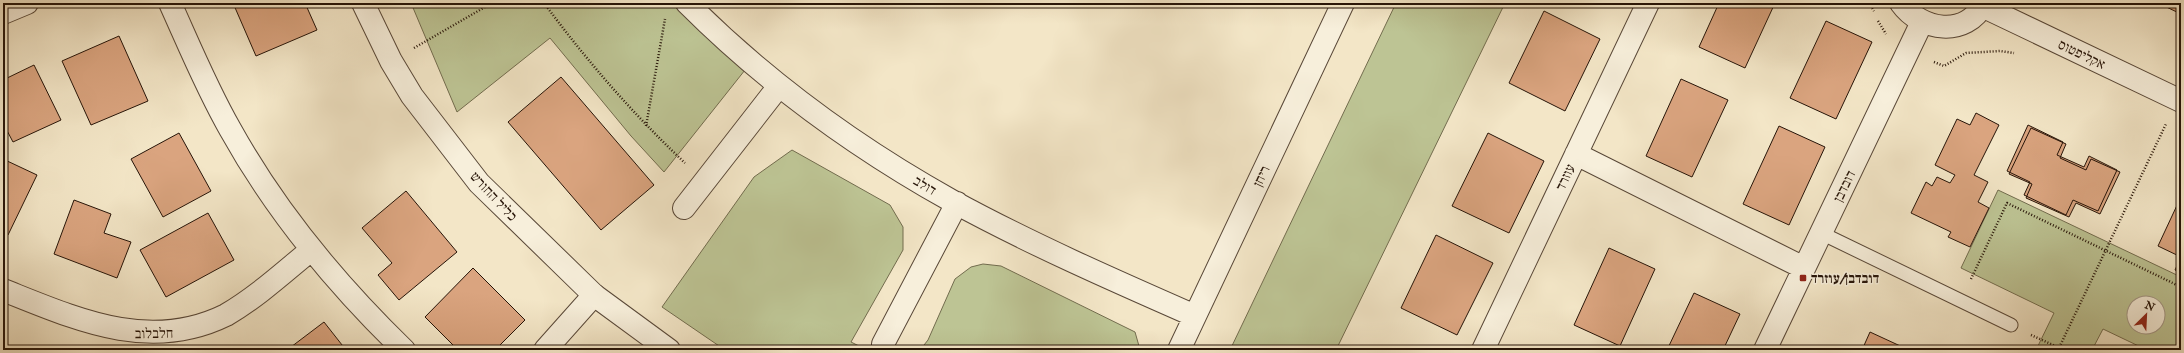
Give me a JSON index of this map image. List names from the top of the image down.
{
  "streets": {
    "street": [
      "אקליפטוס",
      "ריחן",
      "עוזרד",
      "דולב",
      "דובדבן",
      "כליל החורש",
      "חלבלוב"
    ]
  },
  "crossings": [
    ["ריחן", "דולב"]
  ],
  "places": {
    "transit": ["דובדבן/עוזרד"]
  },
  "north": "top right"
}
